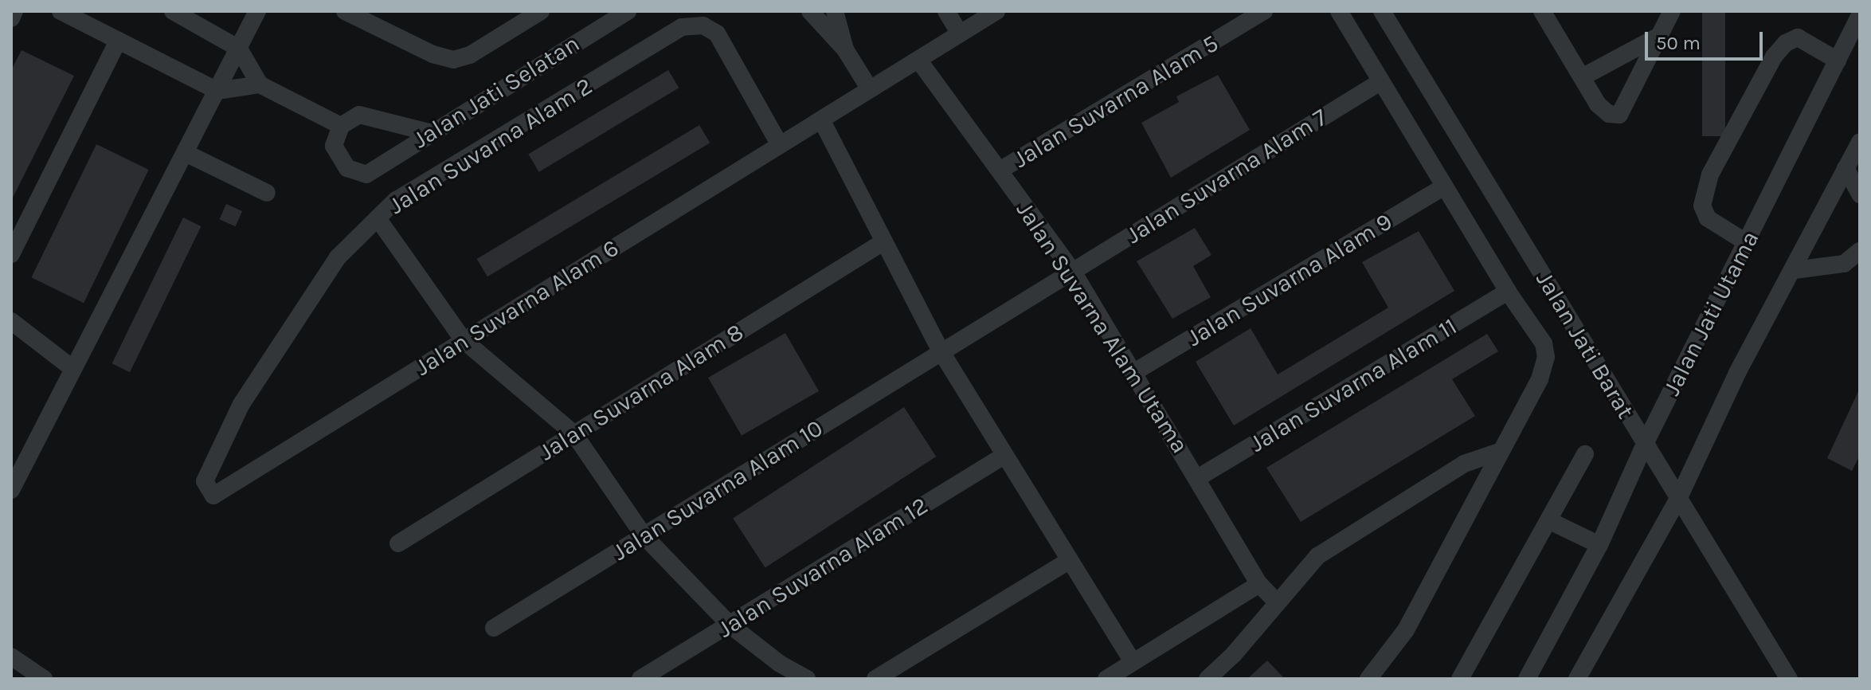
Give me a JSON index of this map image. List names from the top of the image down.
{
  "streets": {
    "street": [
      "Jalan Jati Selatan",
      "Jalan Suvarna Alam 5",
      "Jalan Suvarna Alam 2",
      "Jalan Suvarna Alam 7",
      "Jalan Suvarna Alam 9",
      "Jalan Suvarna Alam 6",
      "Jalan Jati Utama",
      "Jalan Suvarna Alam Utama",
      "Jalan Jati Barat",
      "Jalan Suvarna Alam 11",
      "Jalan Suvarna Alam 8",
      "Jalan Suvarna Alam 10",
      "Jalan Suvarna Alam 12"
    ]
  },
  "crossings": [
    ["Jalan Suvarna Alam 5", "Jalan Suvarna Alam Utama"],
    ["Jalan Suvarna Alam 2", "Jalan Suvarna Alam 6"],
    ["Jalan Suvarna Alam 7", "Jalan Suvarna Alam Utama"],
    ["Jalan Suvarna Alam 7", "Jalan Suvarna Alam 10"],
    ["Jalan Suvarna Alam 9", "Jalan Suvarna Alam Utama"],
    ["Jalan Suvarna Alam 6", "Jalan Suvarna Alam Utama"],
    ["Jalan Jati Utama", "Jalan Jati Barat"],
    ["Jalan Suvarna Alam Utama", "Jalan Suvarna Alam 11"]
  ],
  "scale_bar": "50 m"
}
